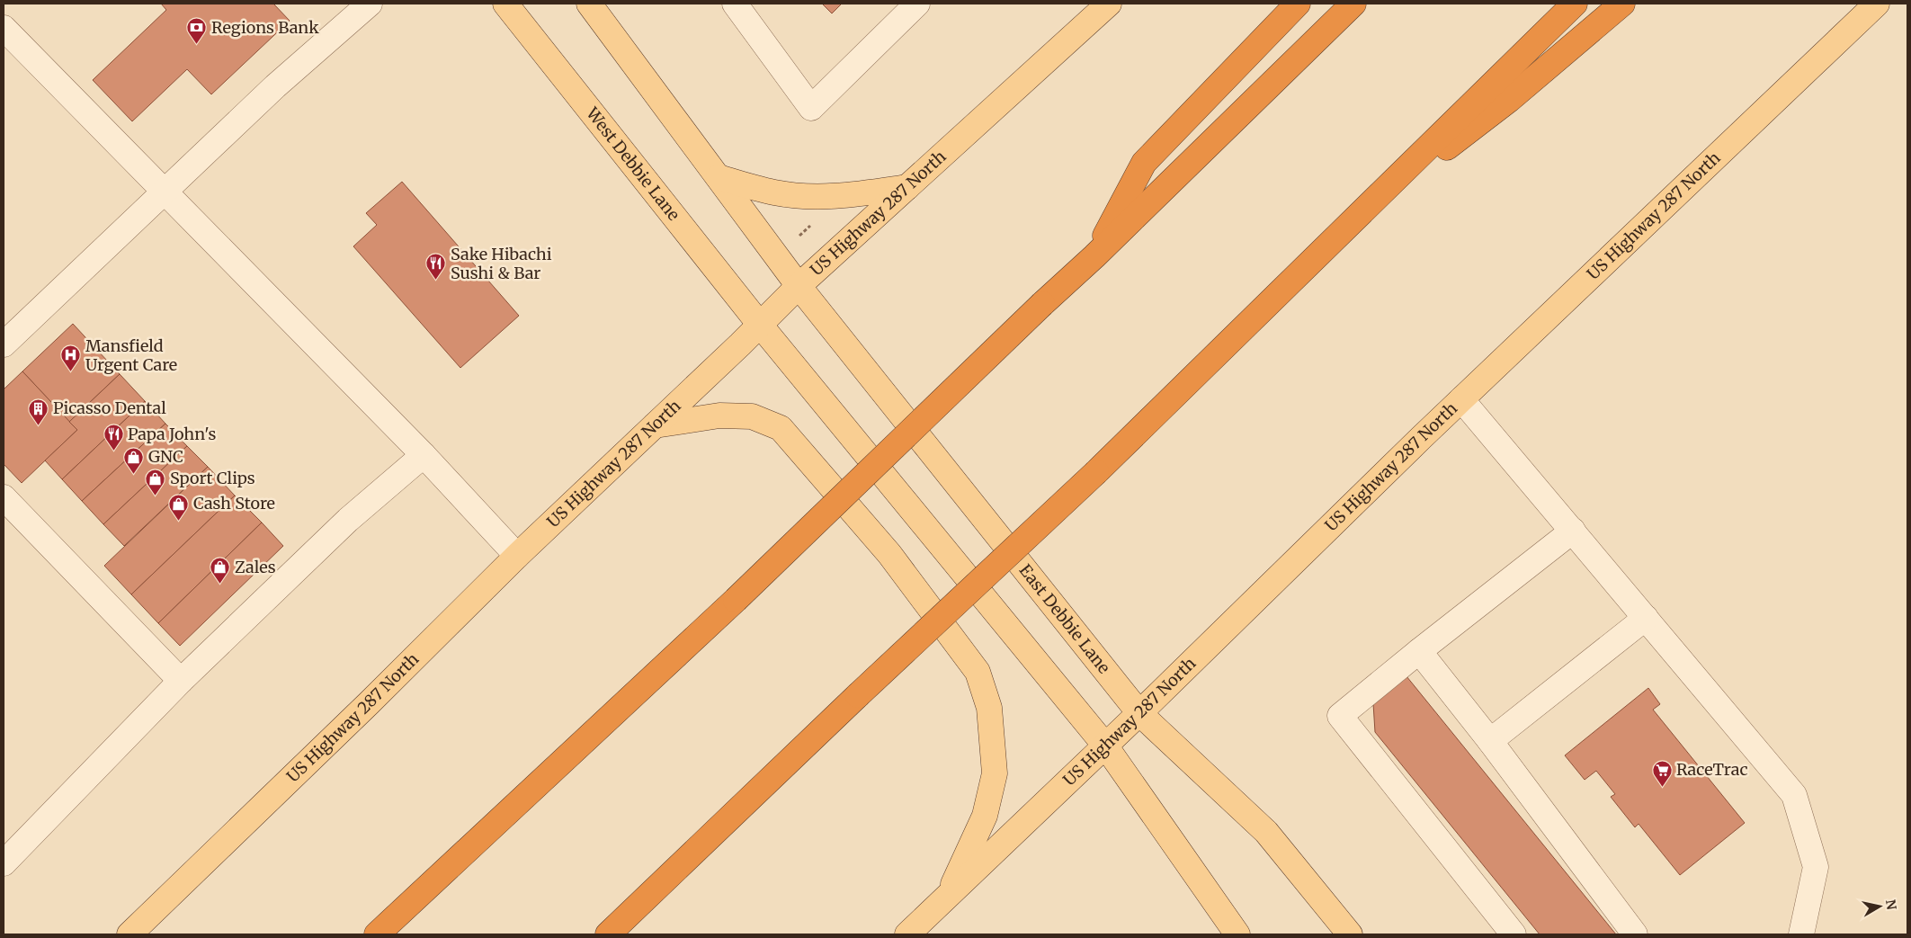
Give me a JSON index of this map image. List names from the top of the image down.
{
  "streets": {
    "main road": ["West Debbie Lane", "US Highway 287 North", "East Debbie Lane"]
  },
  "crossings": [
    ["West Debbie Lane", "US Highway 287 North"],
    ["US Highway 287 North", "East Debbie Lane"]
  ],
  "places": {
    "bank": ["Regions Bank"],
    "restaurant": ["Sake Hibachi Sushi & Bar", "Papa John's"],
    "hospital": ["Mansfield Urgent Care"],
    "building": ["Picasso Dental"],
    "shop": [
      "GNC",
      "Sport Clips",
      "Cash Store",
      "Zales"
    ],
    "supermarket": ["RaceTrac"]
  },
  "north": "right"
}
